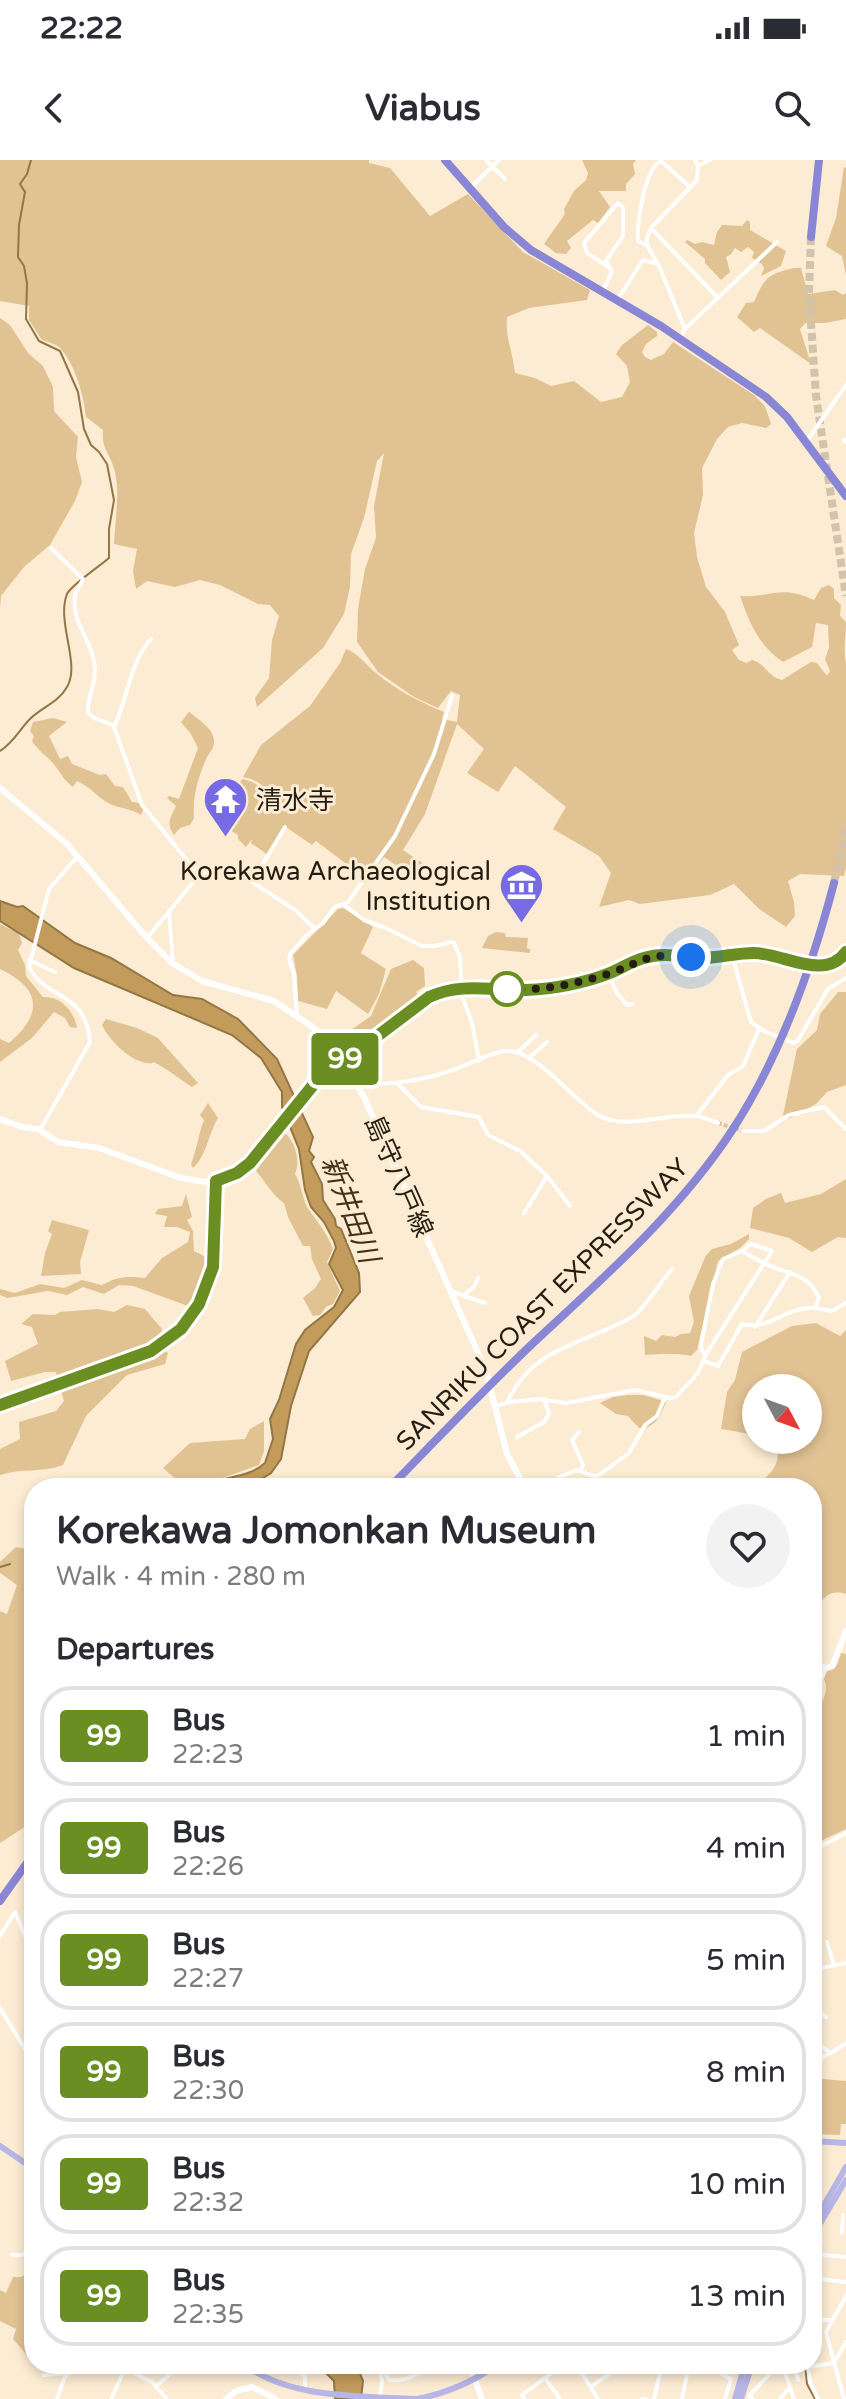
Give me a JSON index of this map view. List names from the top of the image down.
{
  "streets": {
    "highway": ["SANRIKU COAST EXPRESSWAY"],
    "street": ["島守八戸線"]
  },
  "water": ["新井田川"],
  "places": {
    "temple": ["清水寺"],
    "museum": ["Korekawa Archaeological Institution"]
  },
  "lines": ["bus line 99"],
  "north": "bottom right",
  "page": {
    "status": "22:22",
    "header": "Viabus",
    "on_map": "99",
    "heading": [
      ["Korekawa Jomonkan Museum", "Walk · 4 min · 280 m"],
      "Departures"
    ],
    "list": [
      {
        "mark": "99",
        "name": "Bus",
        "note": "22:23",
        "value": "1 min"
      },
      {
        "mark": "99",
        "name": "Bus",
        "note": "22:26",
        "value": "4 min"
      },
      {
        "mark": "99",
        "name": "Bus",
        "note": "22:27",
        "value": "5 min"
      },
      {
        "mark": "99",
        "name": "Bus",
        "note": "22:30",
        "value": "8 min"
      },
      {
        "mark": "99",
        "name": "Bus",
        "note": "22:32",
        "value": "10 min"
      },
      {
        "mark": "99",
        "name": "Bus",
        "note": "22:35",
        "value": "13 min"
      }
    ]
  }
}
